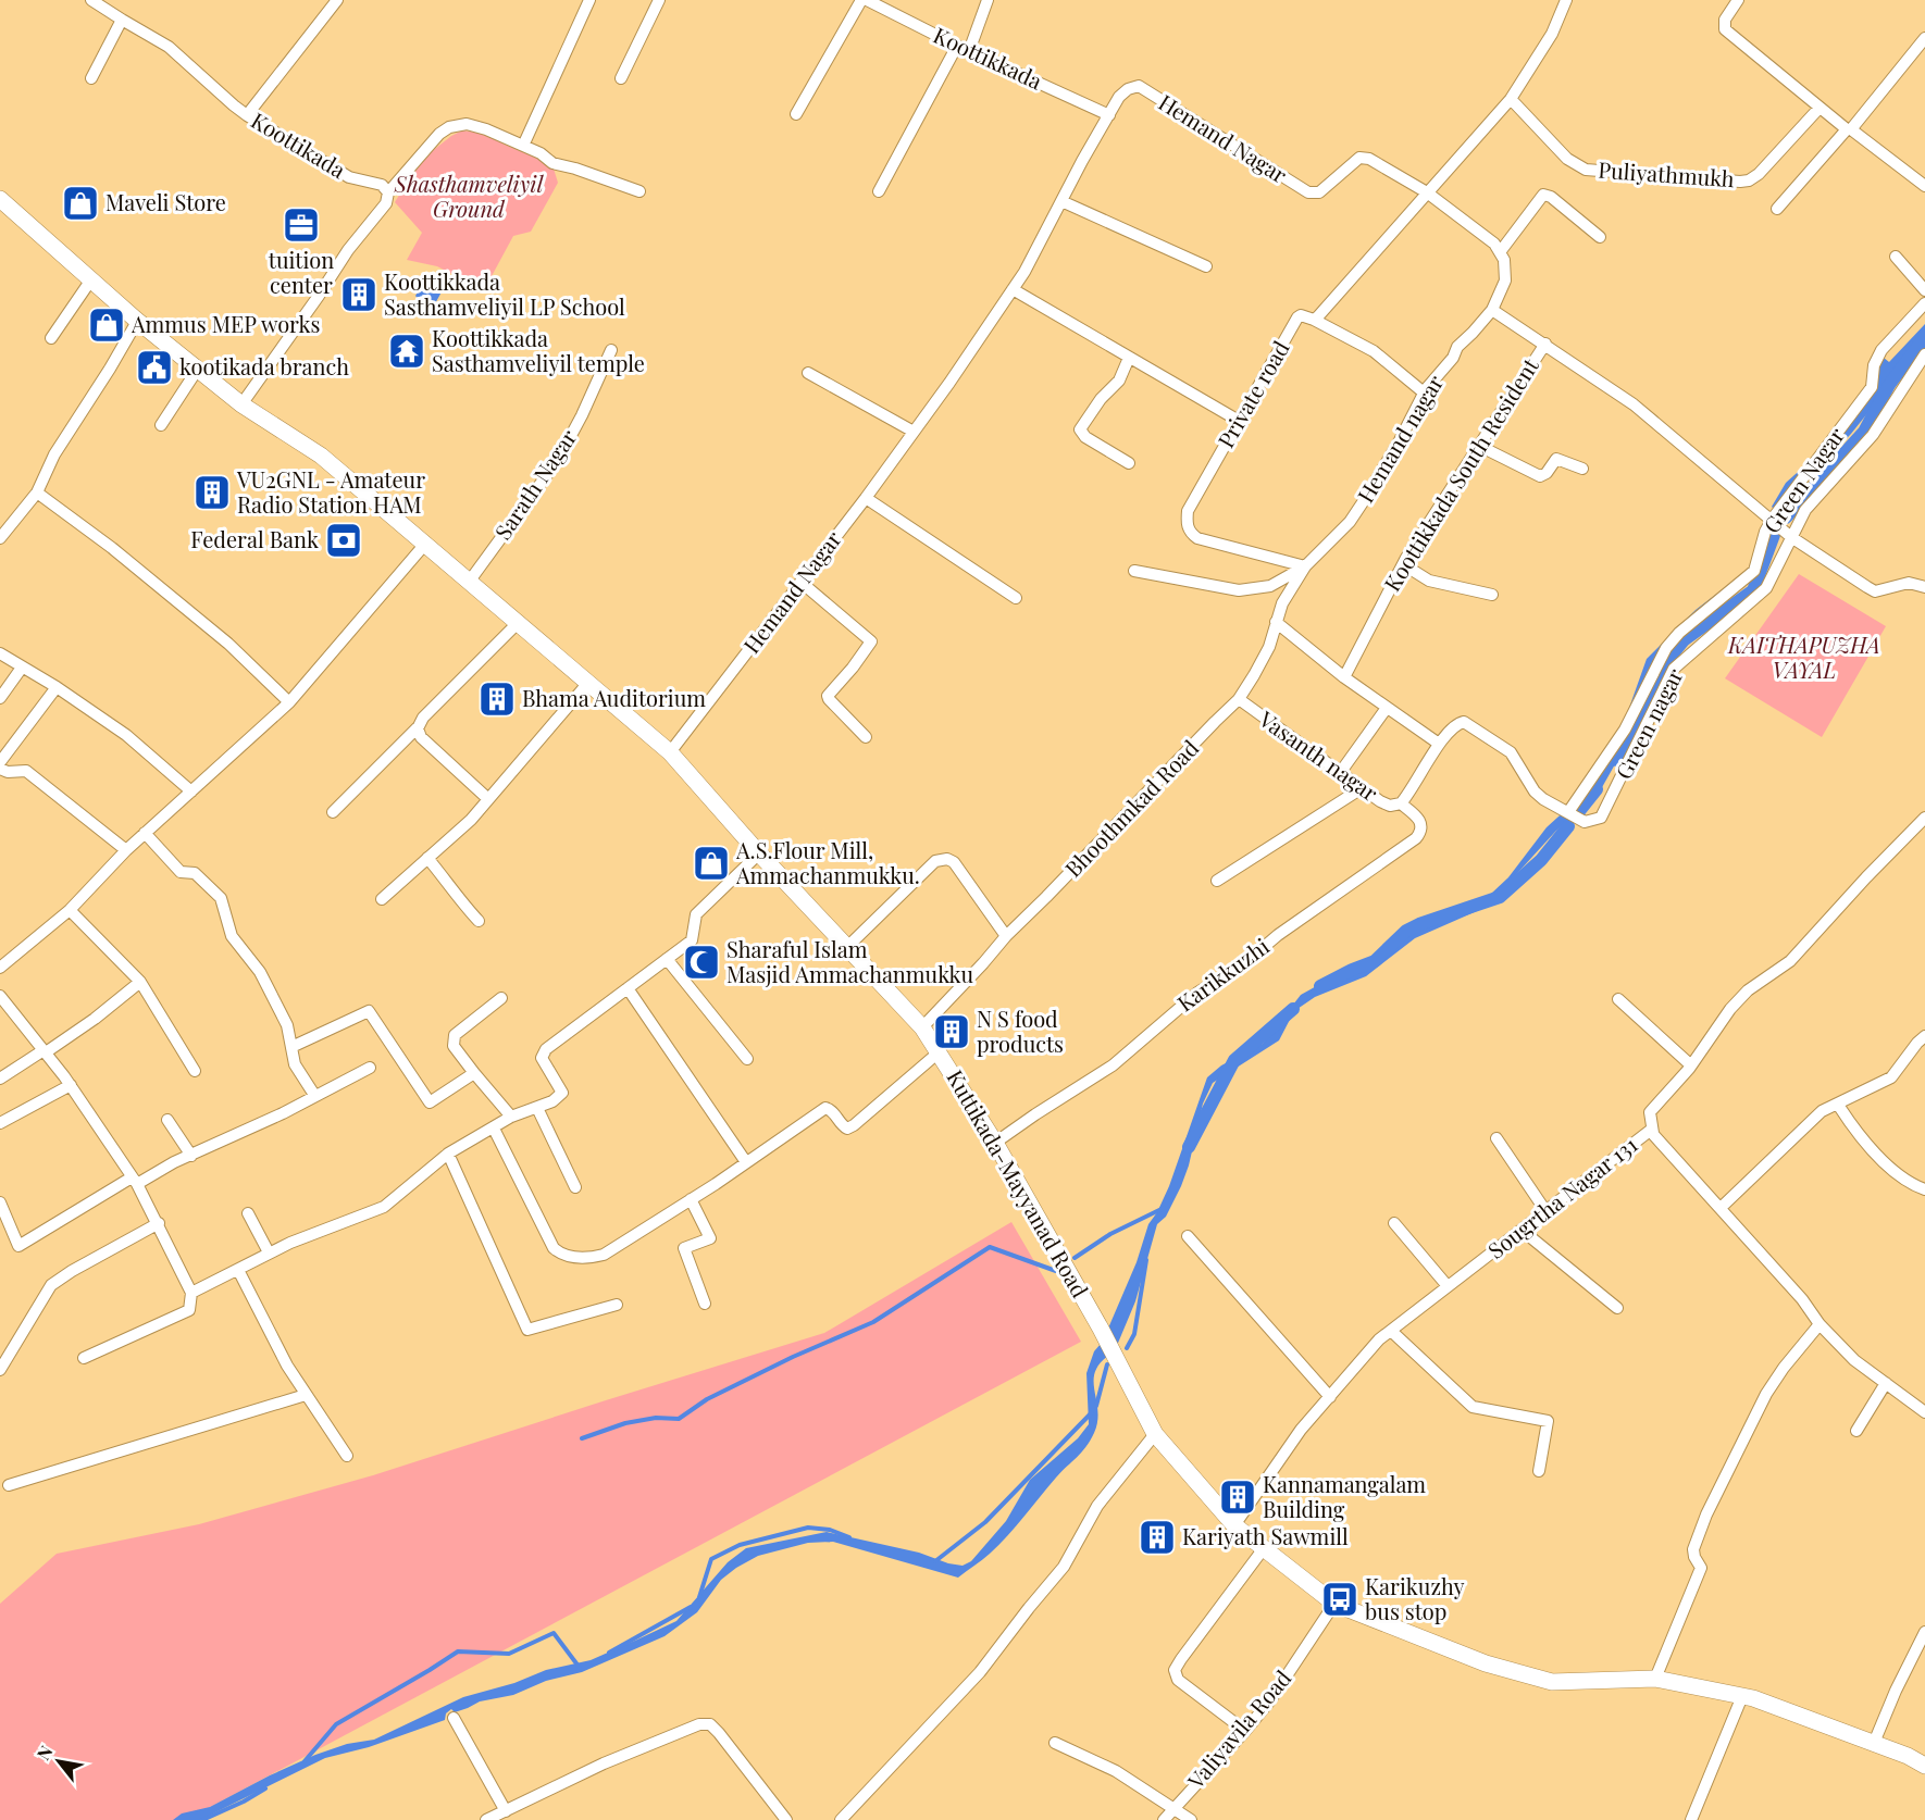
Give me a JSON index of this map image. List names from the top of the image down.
{
  "streets": {
    "main road": ["Kuttikada-Mayyanad Road"],
    "street": [
      "Koottikkada",
      "Hemand Nagar",
      "Koottikada",
      "Puliyathmukh",
      "Private road",
      "Hemand nagar",
      "Koottikkada South Resident",
      "Green Nagar",
      "Sarath Nagar",
      "Green nagar",
      "Vasanth nagar",
      "Bhoothmkad Road",
      "Karikkuzhi",
      "Sougrtha Nagar 131",
      "Valiyavila Road"
    ]
  },
  "crossings": [
    ["Koottikkada", "Hemand Nagar"],
    ["Hemand Nagar", "Private road"],
    ["Hemand Nagar", "Kuttikada-Mayyanad Road"],
    ["Puliyathmukh", "Private road"],
    ["Private road", "Hemand nagar"],
    ["Private road", "Bhoothmkad Road"],
    ["Hemand nagar", "Bhoothmkad Road"],
    ["Green Nagar", "Green nagar"],
    ["Sarath Nagar", "Kuttikada-Mayyanad Road"],
    ["Green nagar", "Vasanth nagar"],
    ["Green nagar", "Karikkuzhi"],
    ["Vasanth nagar", "Bhoothmkad Road"],
    ["Vasanth nagar", "Karikkuzhi"],
    ["Bhoothmkad Road", "Kuttikada-Mayyanad Road"],
    ["Karikkuzhi", "Kuttikada-Mayyanad Road"],
    ["Kuttikada-Mayyanad Road", "Sougrtha Nagar 131"],
    ["Kuttikada-Mayyanad Road", "Valiyavila Road"]
  ],
  "parks": ["Shasthamveliyil Ground", "KAITHAPUZHA VAYAL"],
  "places": {
    "shop": ["Maveli Store", "Ammus MEP works", "A.S.Flour Mill, Ammachanmukku."],
    "office": ["tuition center"],
    "building": [
      "Koottikkada Sasthamveliyil LP School",
      "VU2GNL - Amateur Radio Station HAM",
      "Bhama Auditorium",
      "N S food products",
      "Kannamangalam Building",
      "Kariyath Sawmill"
    ],
    "temple": ["Koottikkada Sasthamveliyil temple"],
    "public building": ["kootikada branch"],
    "bank": ["Federal Bank"],
    "mosque": ["Sharaful Islam Masjid Ammachanmukku"],
    "bus stop": ["Karikuzhy bus stop"]
  },
  "north": "top left"
}
